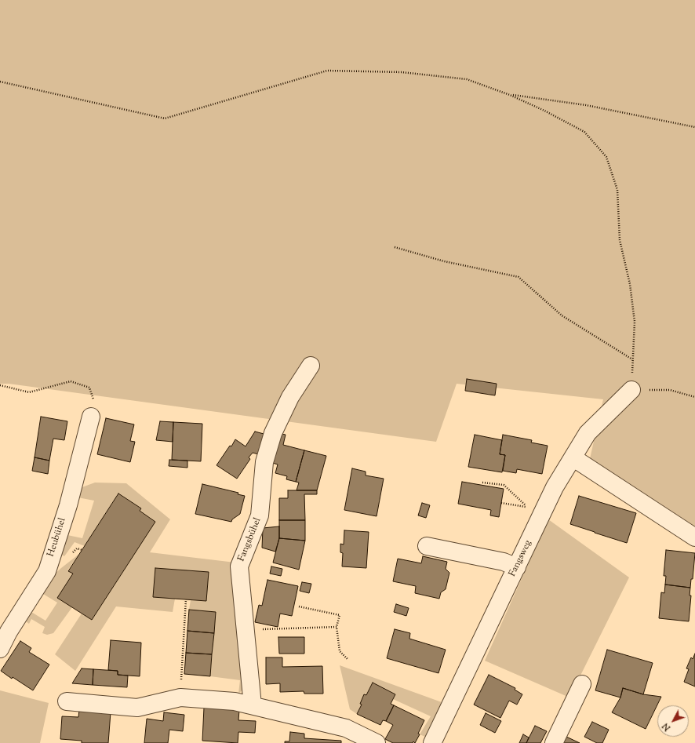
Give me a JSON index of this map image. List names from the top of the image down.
{
  "streets": {
    "street": ["Heubühel", "Fangsbühel", "Fangsweg"]
  },
  "north": "bottom left"
}
